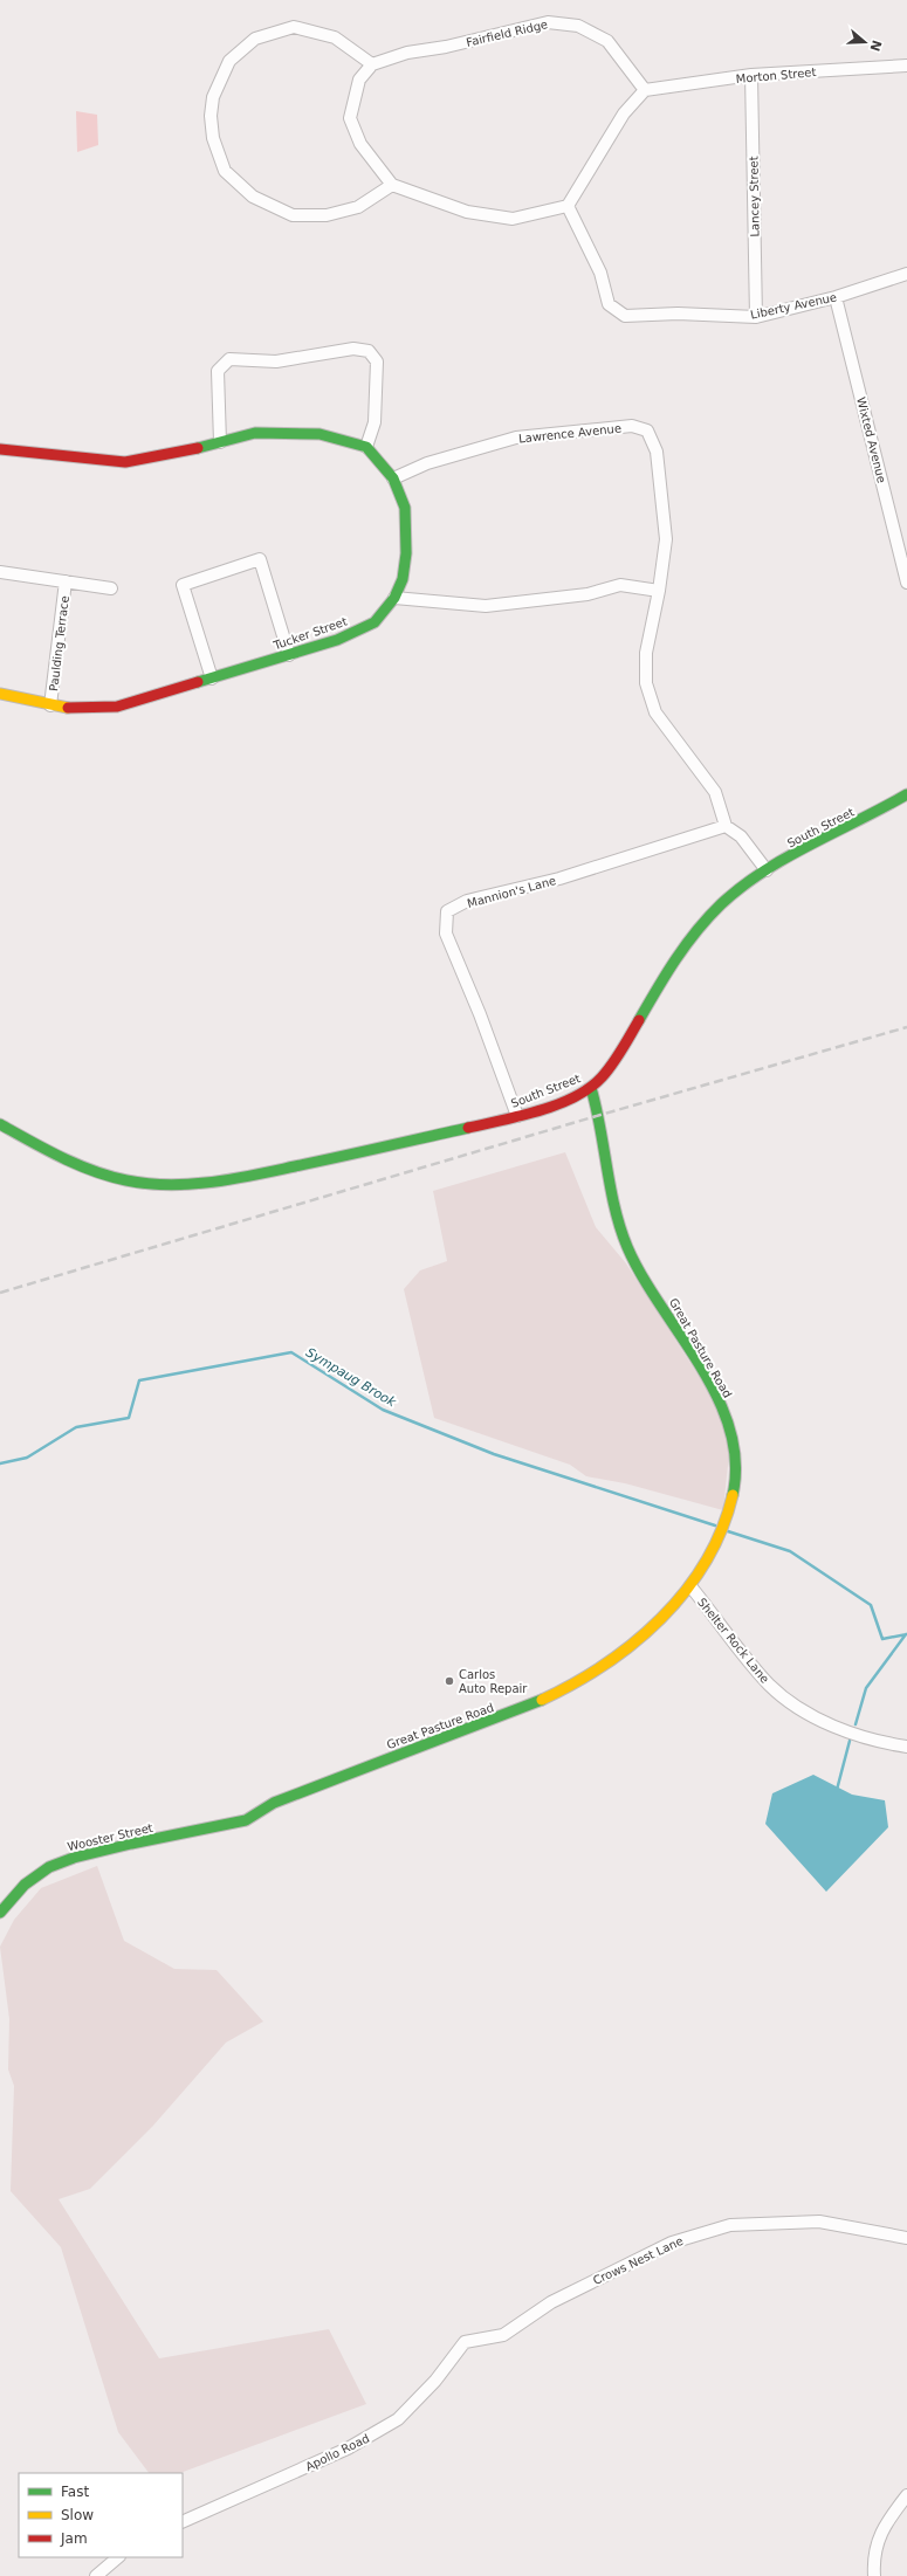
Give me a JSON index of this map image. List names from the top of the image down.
{
  "streets": {
    "street": [
      "Fairfield Ridge",
      "Morton Street",
      "Lancey Street",
      "Liberty Avenue",
      "Lawrence Avenue",
      "Wixted Avenue",
      "Tucker Street",
      "Paulding Terrace",
      "South Street",
      "Mannion's Lane",
      "Great Pasture Road",
      "Shelter Rock Lane",
      "Wooster Street",
      "Crows Nest Lane",
      "Apollo Road"
    ]
  },
  "crossings": [
    ["Fairfield Ridge", "Morton Street"],
    ["Morton Street", "Lancey Street"],
    ["Lancey Street", "Liberty Avenue"],
    ["Liberty Avenue", "Wixted Avenue"],
    ["Lawrence Avenue", "Tucker Street"],
    ["Lawrence Avenue", "Mannion's Lane"],
    ["Tucker Street", "Paulding Terrace"],
    ["South Street", "Mannion's Lane"],
    ["South Street", "Great Pasture Road"],
    ["Great Pasture Road", "Shelter Rock Lane"],
    ["Great Pasture Road", "Wooster Street"],
    ["Crows Nest Lane", "Apollo Road"]
  ],
  "water": ["Sympaug Brook"],
  "places": ["Carlos Auto Repair"],
  "legend": ["Fast", "Slow", "Jam"],
  "north": "right"
}
